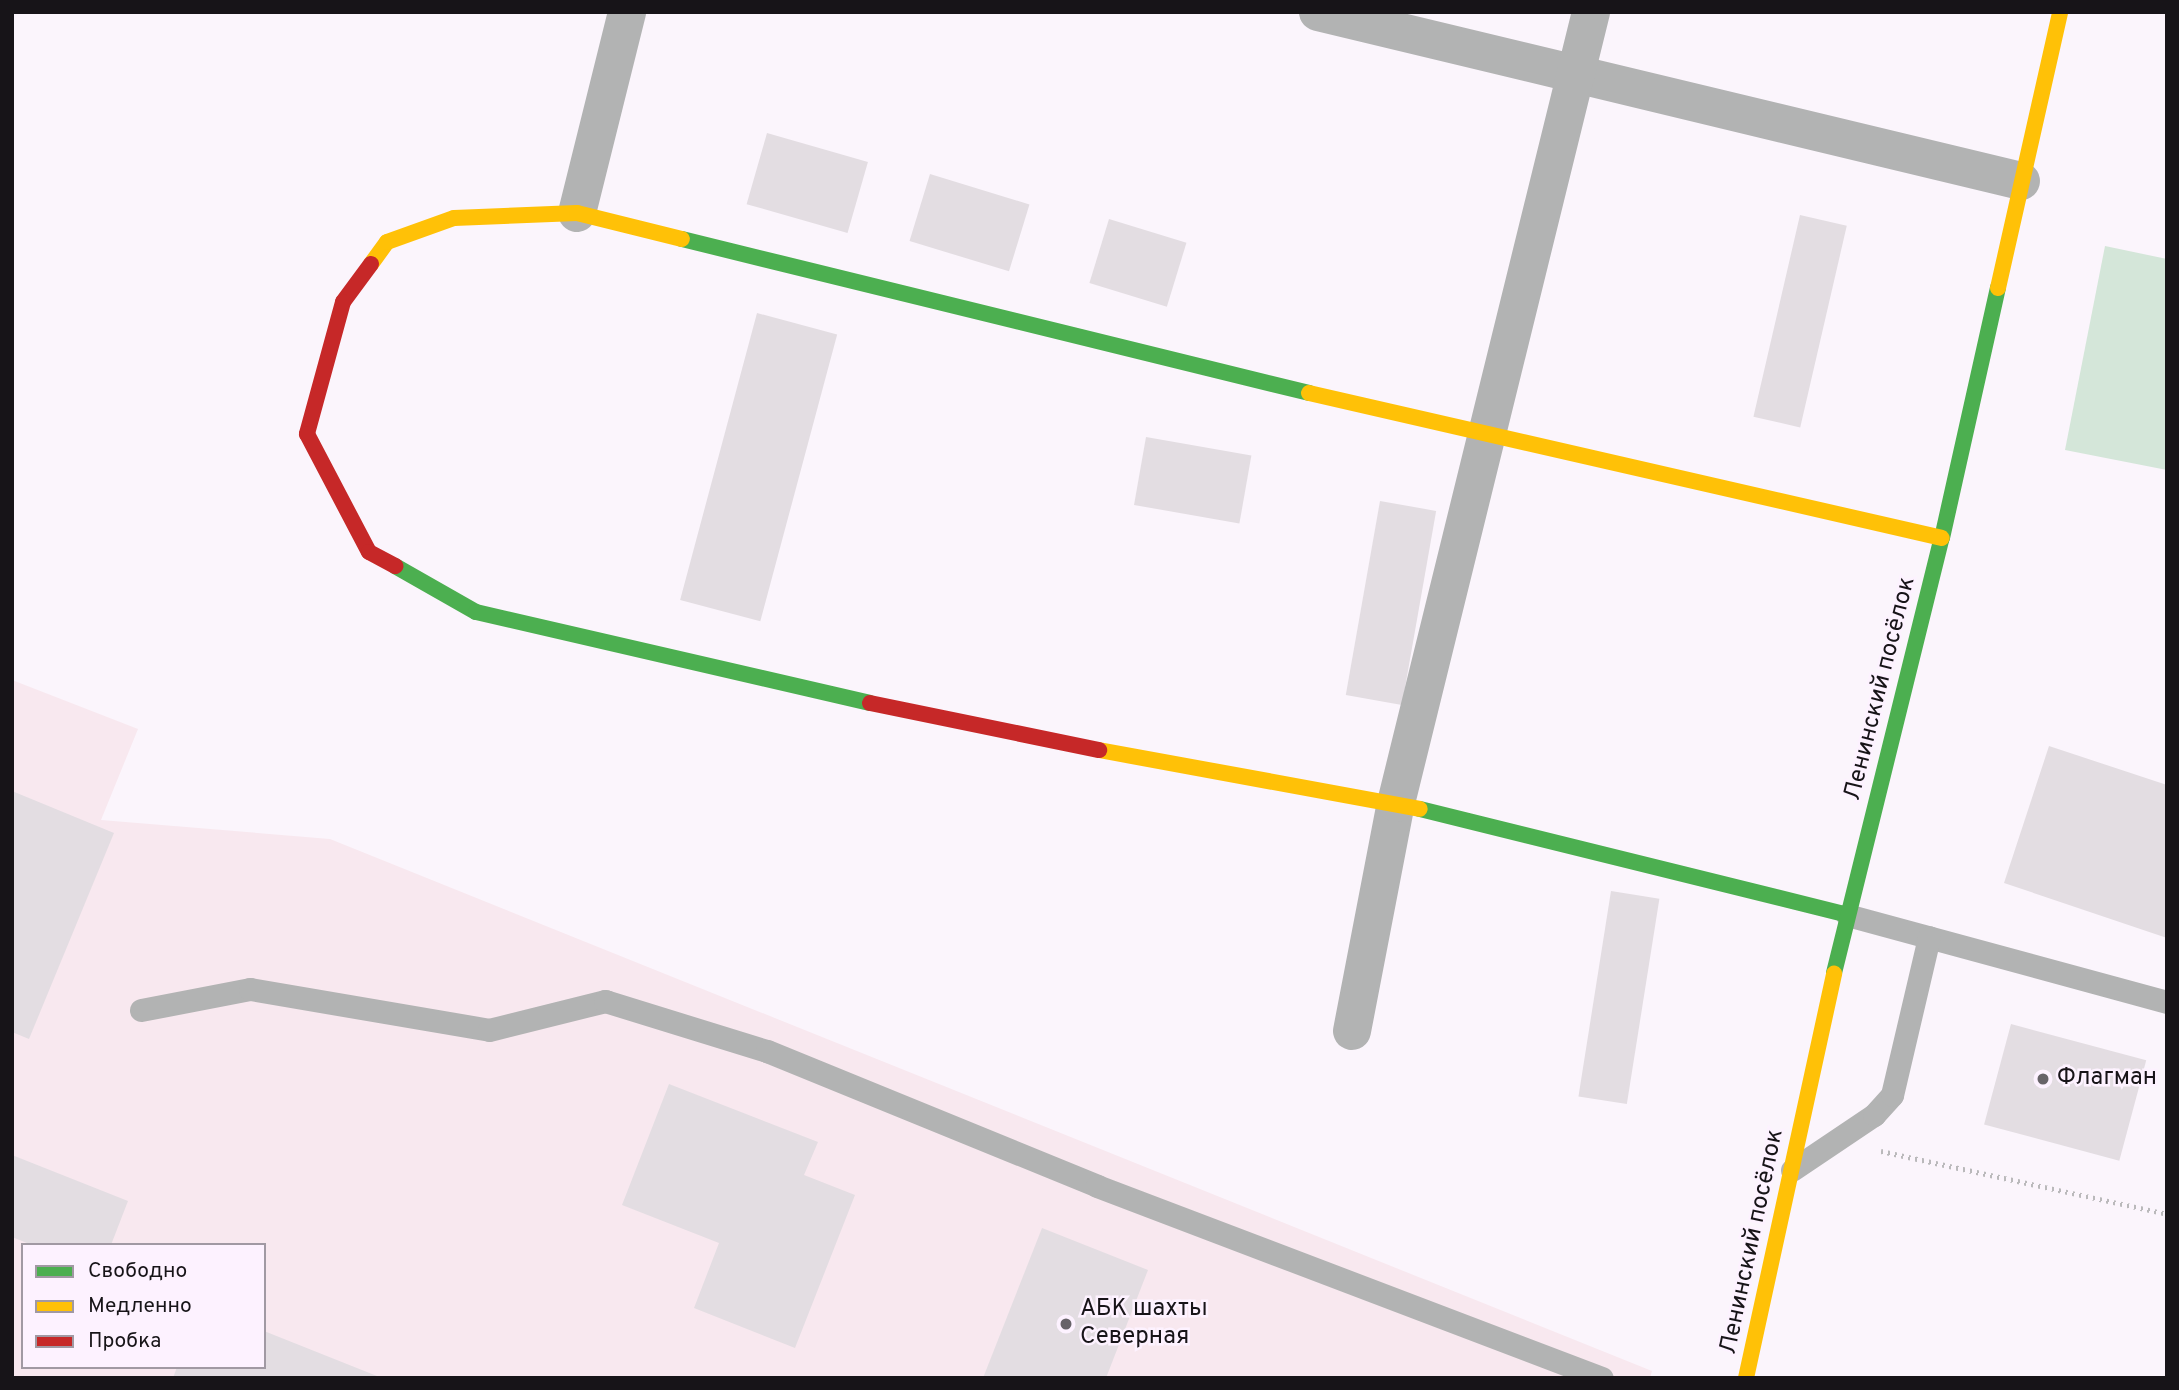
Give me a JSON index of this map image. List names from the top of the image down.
{
  "streets": {
    "street": ["Ленинский посёлок"]
  },
  "places": ["Флагман", "АБК шахты Северная"],
  "legend": ["Свободно", "Медленно", "Пробка"]
}
